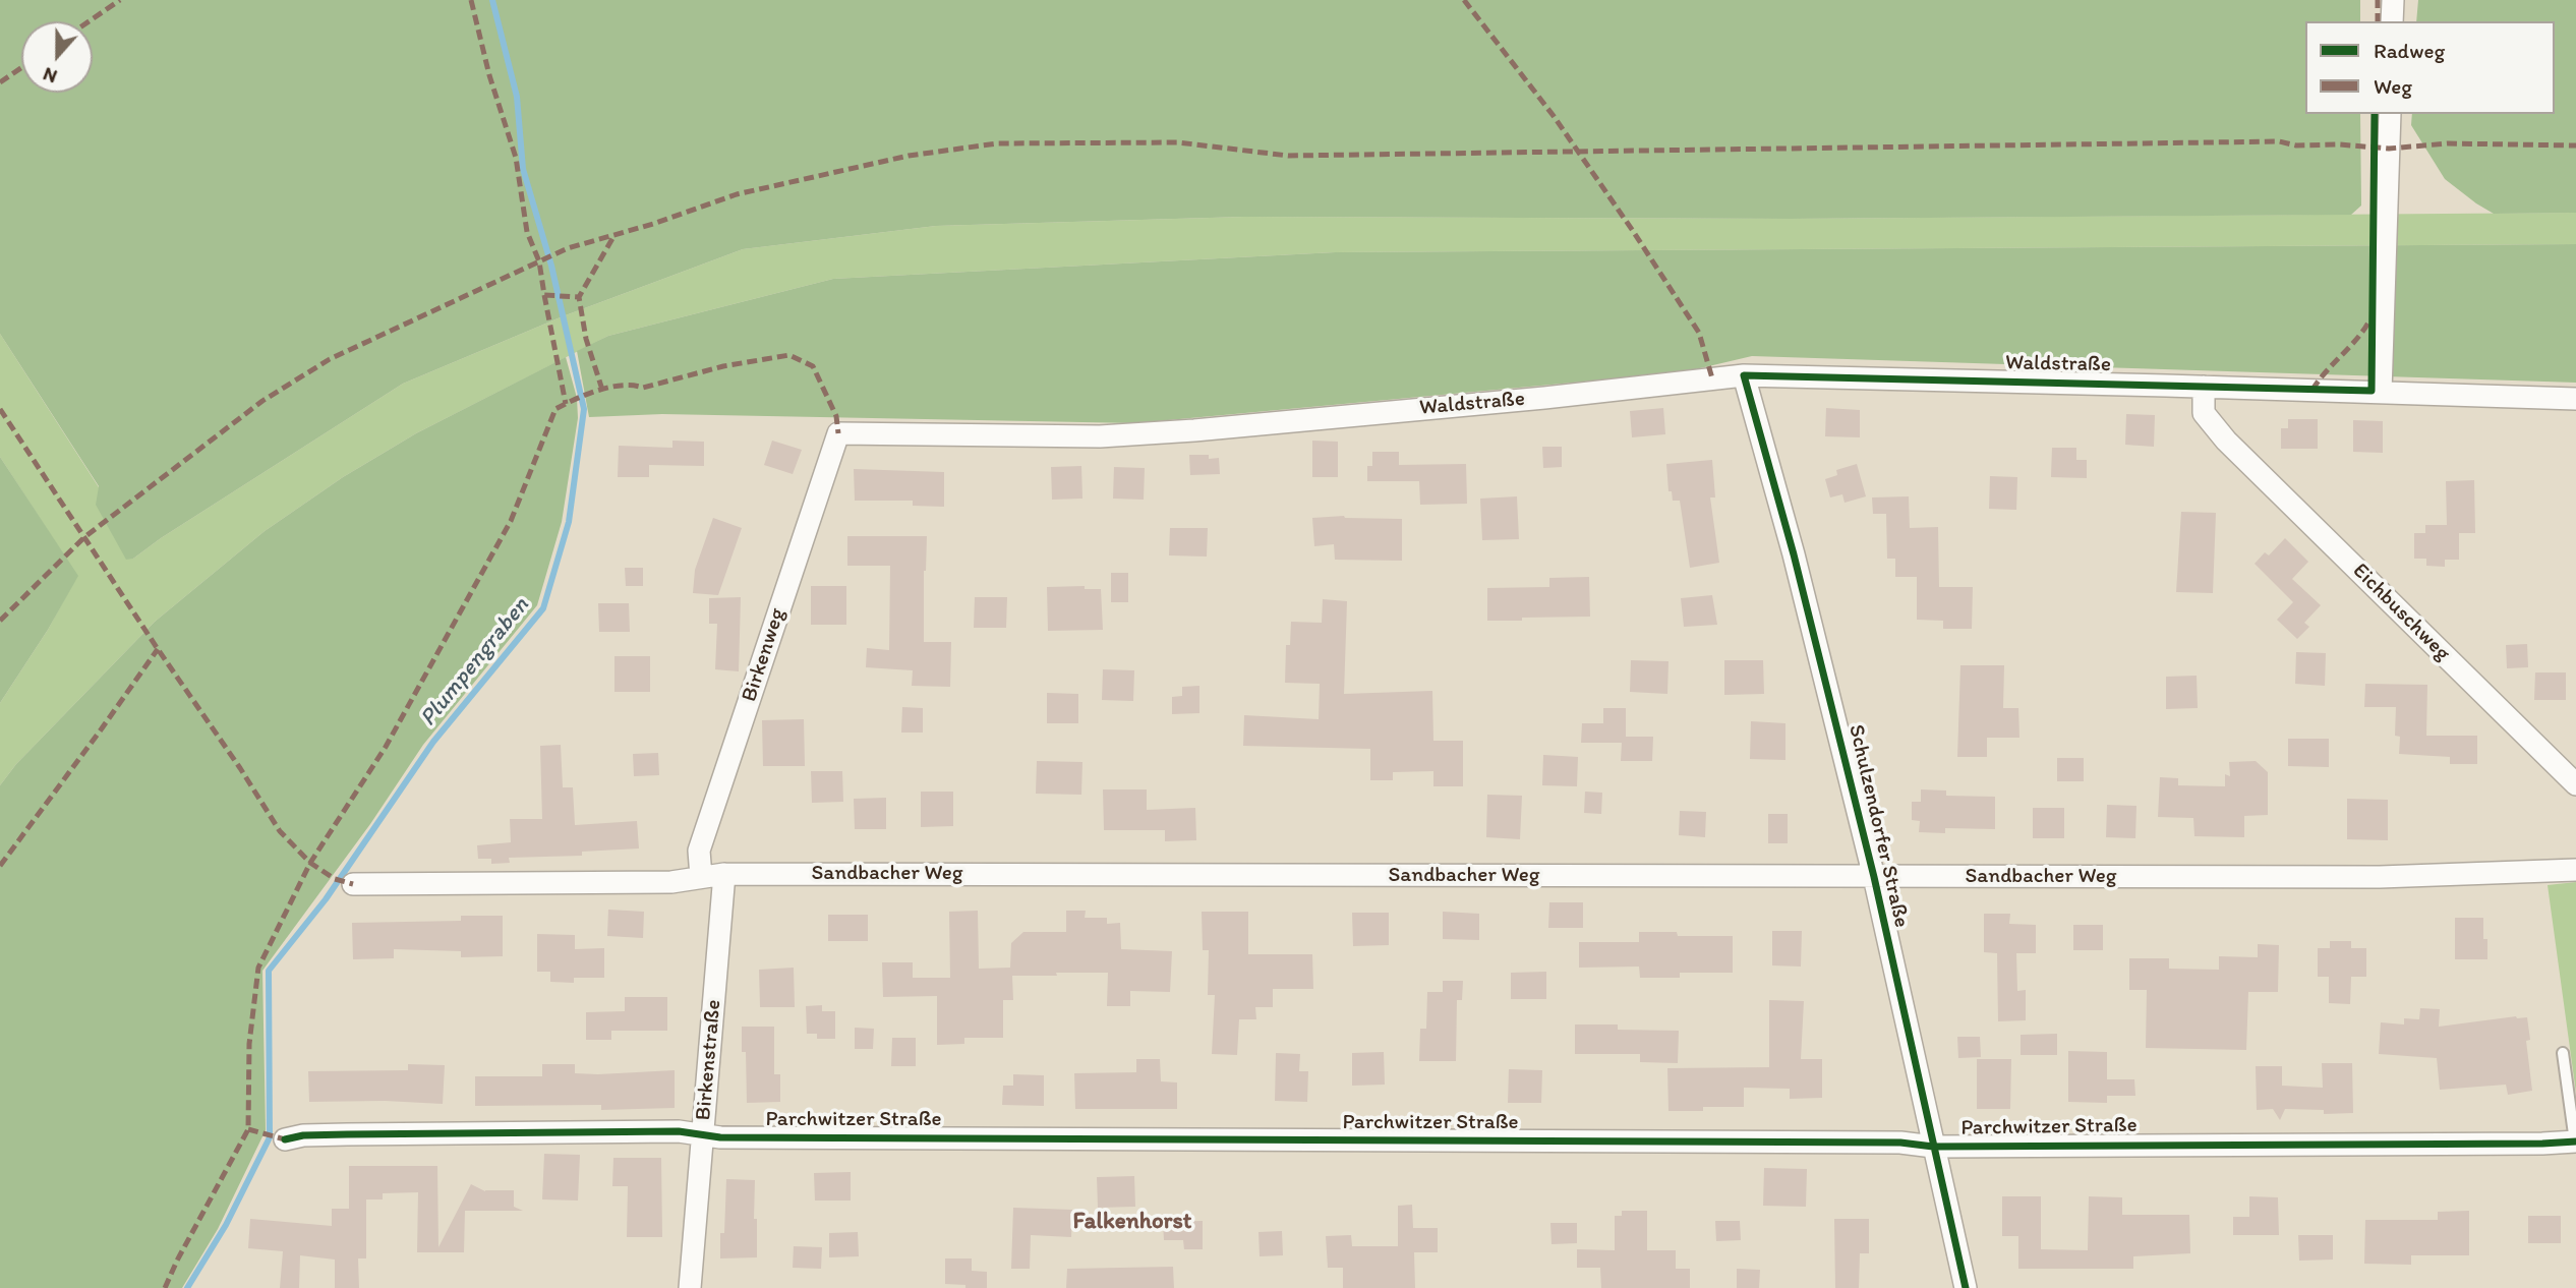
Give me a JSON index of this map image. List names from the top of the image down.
{
  "streets": {
    "street": [
      "Waldstraße",
      "Eichbuschweg",
      "Birkenweg",
      "Schulzendorfer Straße",
      "Sandbacher Weg",
      "Birkenstraße",
      "Parchwitzer Straße"
    ]
  },
  "crossings": [
    ["Waldstraße", "Eichbuschweg"],
    ["Waldstraße", "Birkenweg"],
    ["Waldstraße", "Schulzendorfer Straße"],
    ["Birkenweg", "Sandbacher Weg"],
    ["Schulzendorfer Straße", "Sandbacher Weg"],
    ["Schulzendorfer Straße", "Parchwitzer Straße"],
    ["Sandbacher Weg", "Birkenstraße"],
    ["Birkenstraße", "Parchwitzer Straße"]
  ],
  "districts": ["Falkenhorst"],
  "water": ["Plumpengraben"],
  "legend": ["Radweg", "Weg"],
  "north": "bottom"
}
